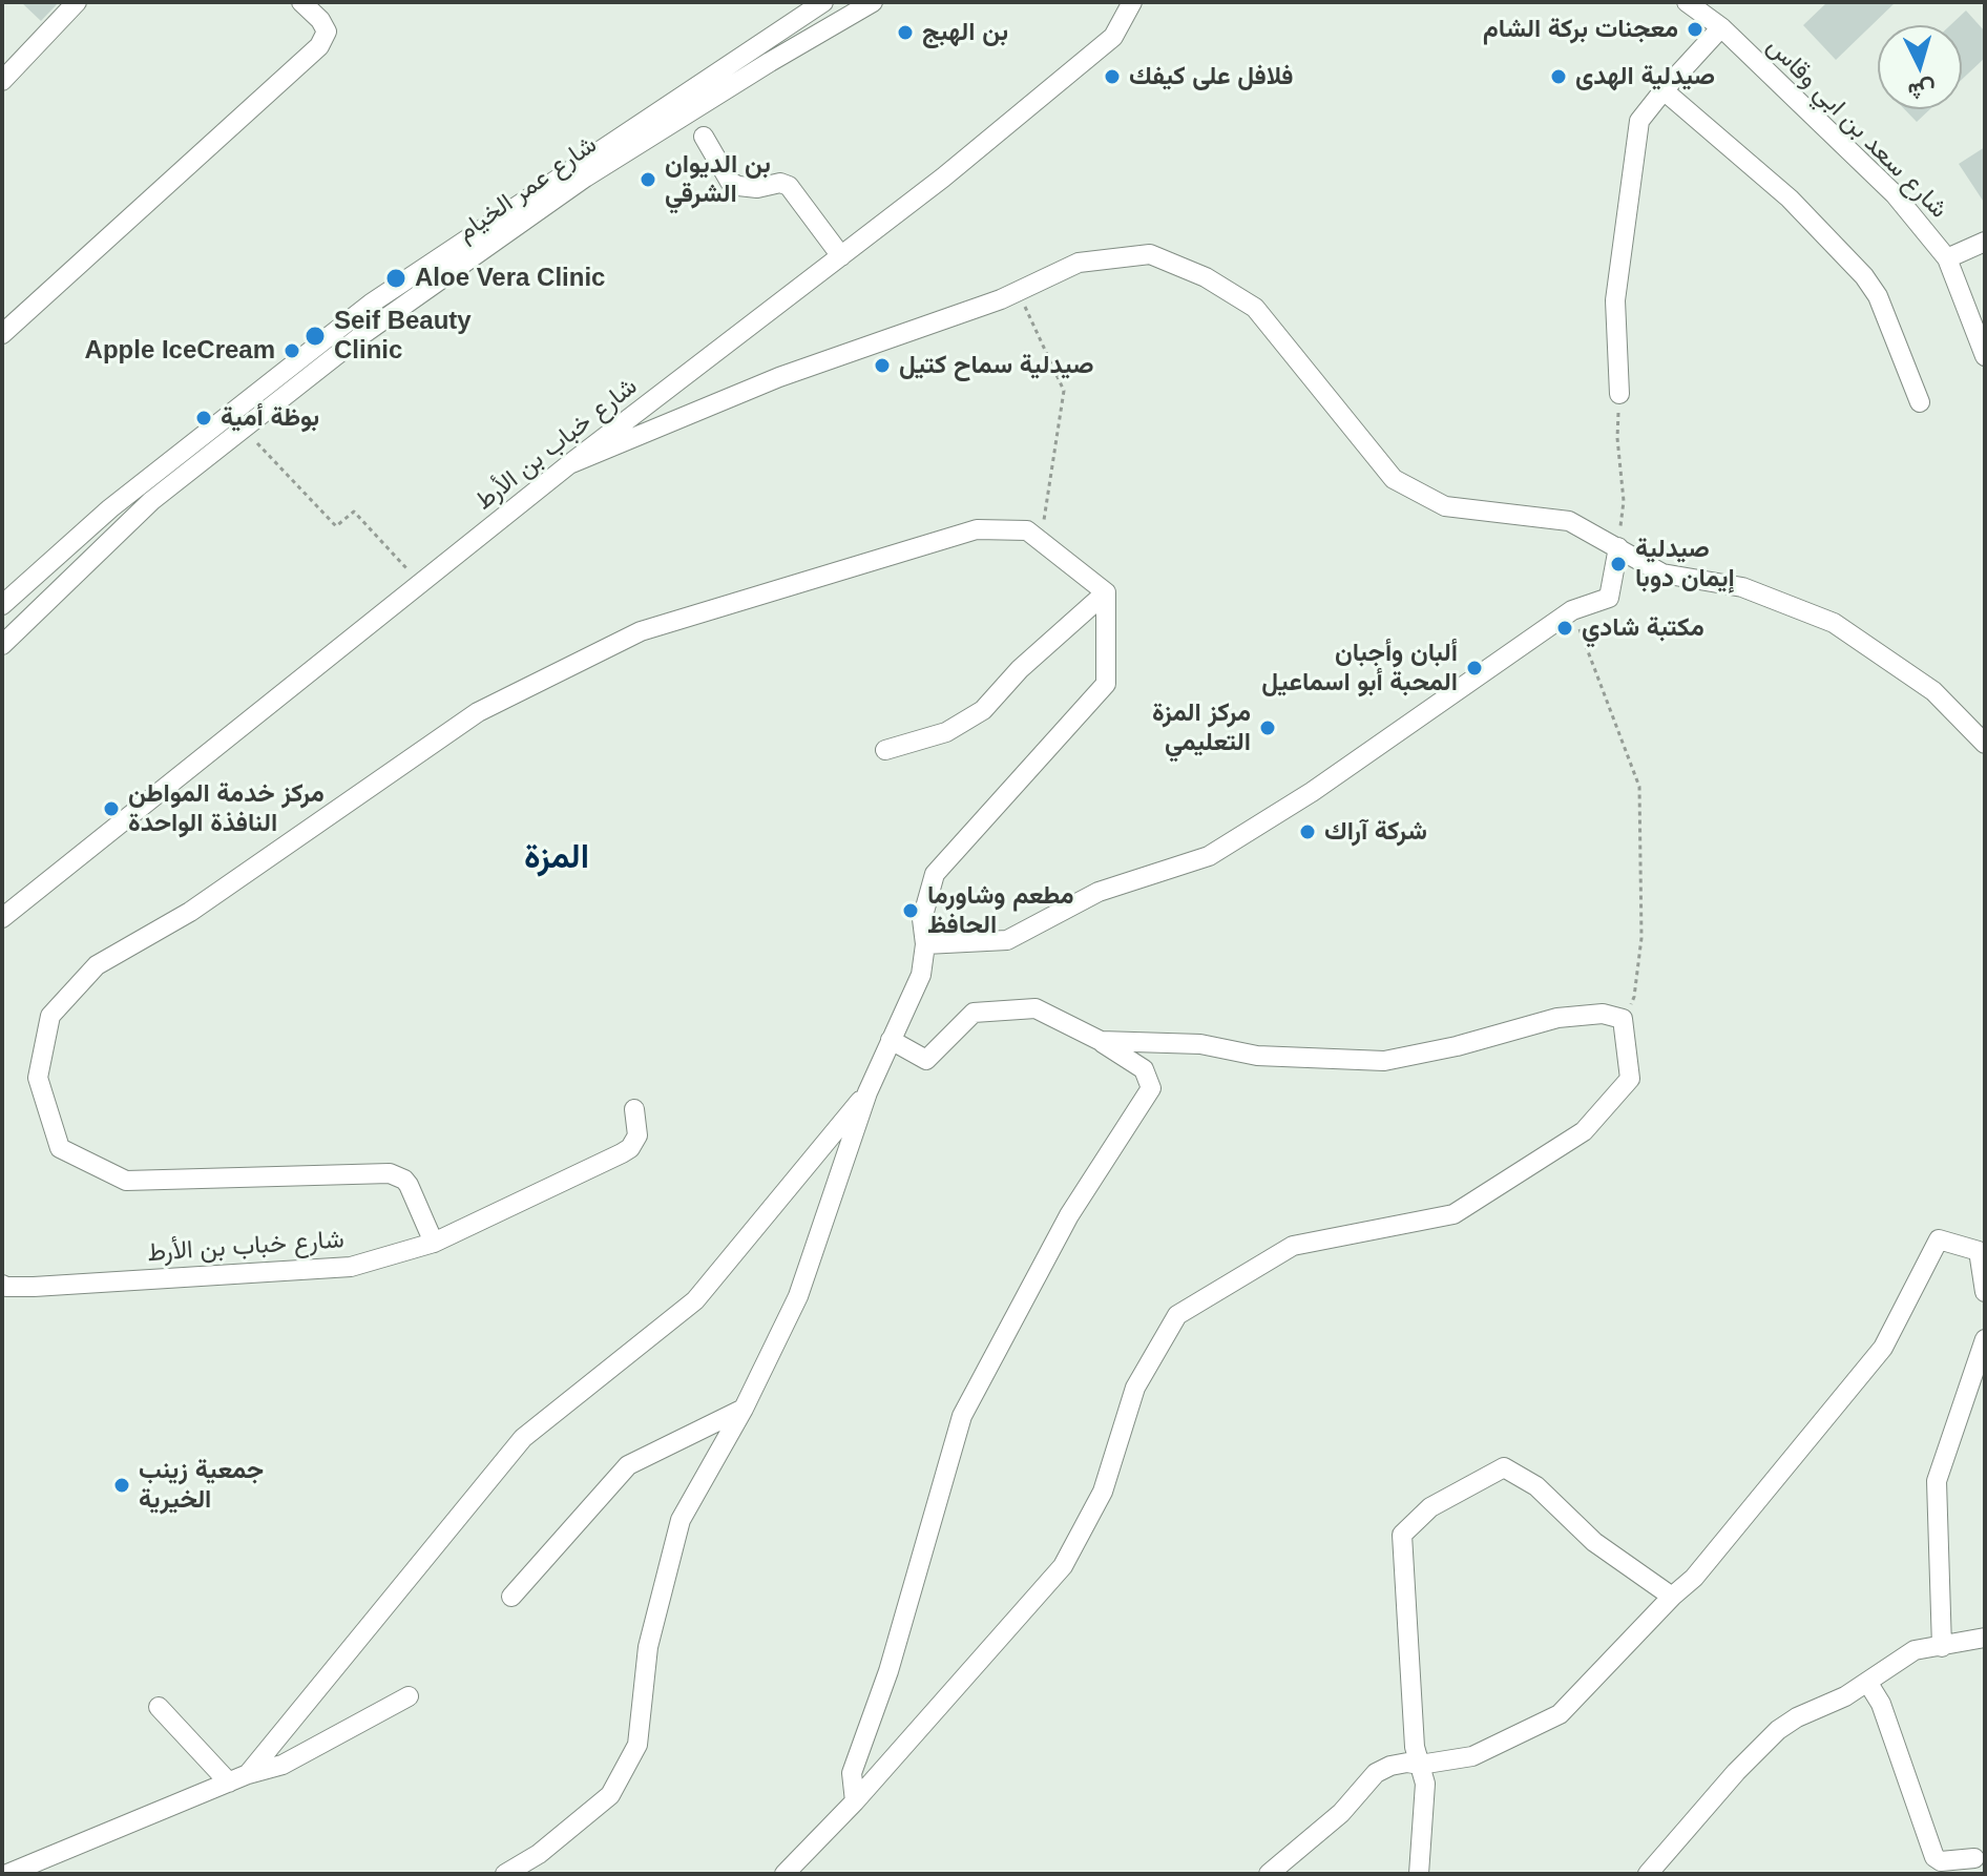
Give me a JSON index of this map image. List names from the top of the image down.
{
  "streets": {
    "street": ["شارع سعد بن ابي وقاس", "شارع عمر الخيام", "شارع خباب بن الأرط"]
  },
  "districts": ["المزة"],
  "places": [
    "معجنات بركة الشام",
    "بن الهبج",
    "فلافل على كيفك",
    "صيدلية الهدى",
    "بن الديوان الشرقي",
    "Aloe Vera Clinic",
    "Seif Beauty Clinic",
    "Apple IceCream",
    "صيدلية سماح كتيل",
    "بوظة أمية",
    "صيدلية إيمان دوبا",
    "مكتبة شادي",
    "ألبان وأجبان المحبة أبو اسماعيل",
    "مركز المزة التعليمي",
    "مركز خدمة المواطن النافذة الواحدة",
    "شركة آراك",
    "مطعم وشاورما الحافظ",
    "جمعية زينب الخيرية"
  ],
  "north": "bottom"
}
